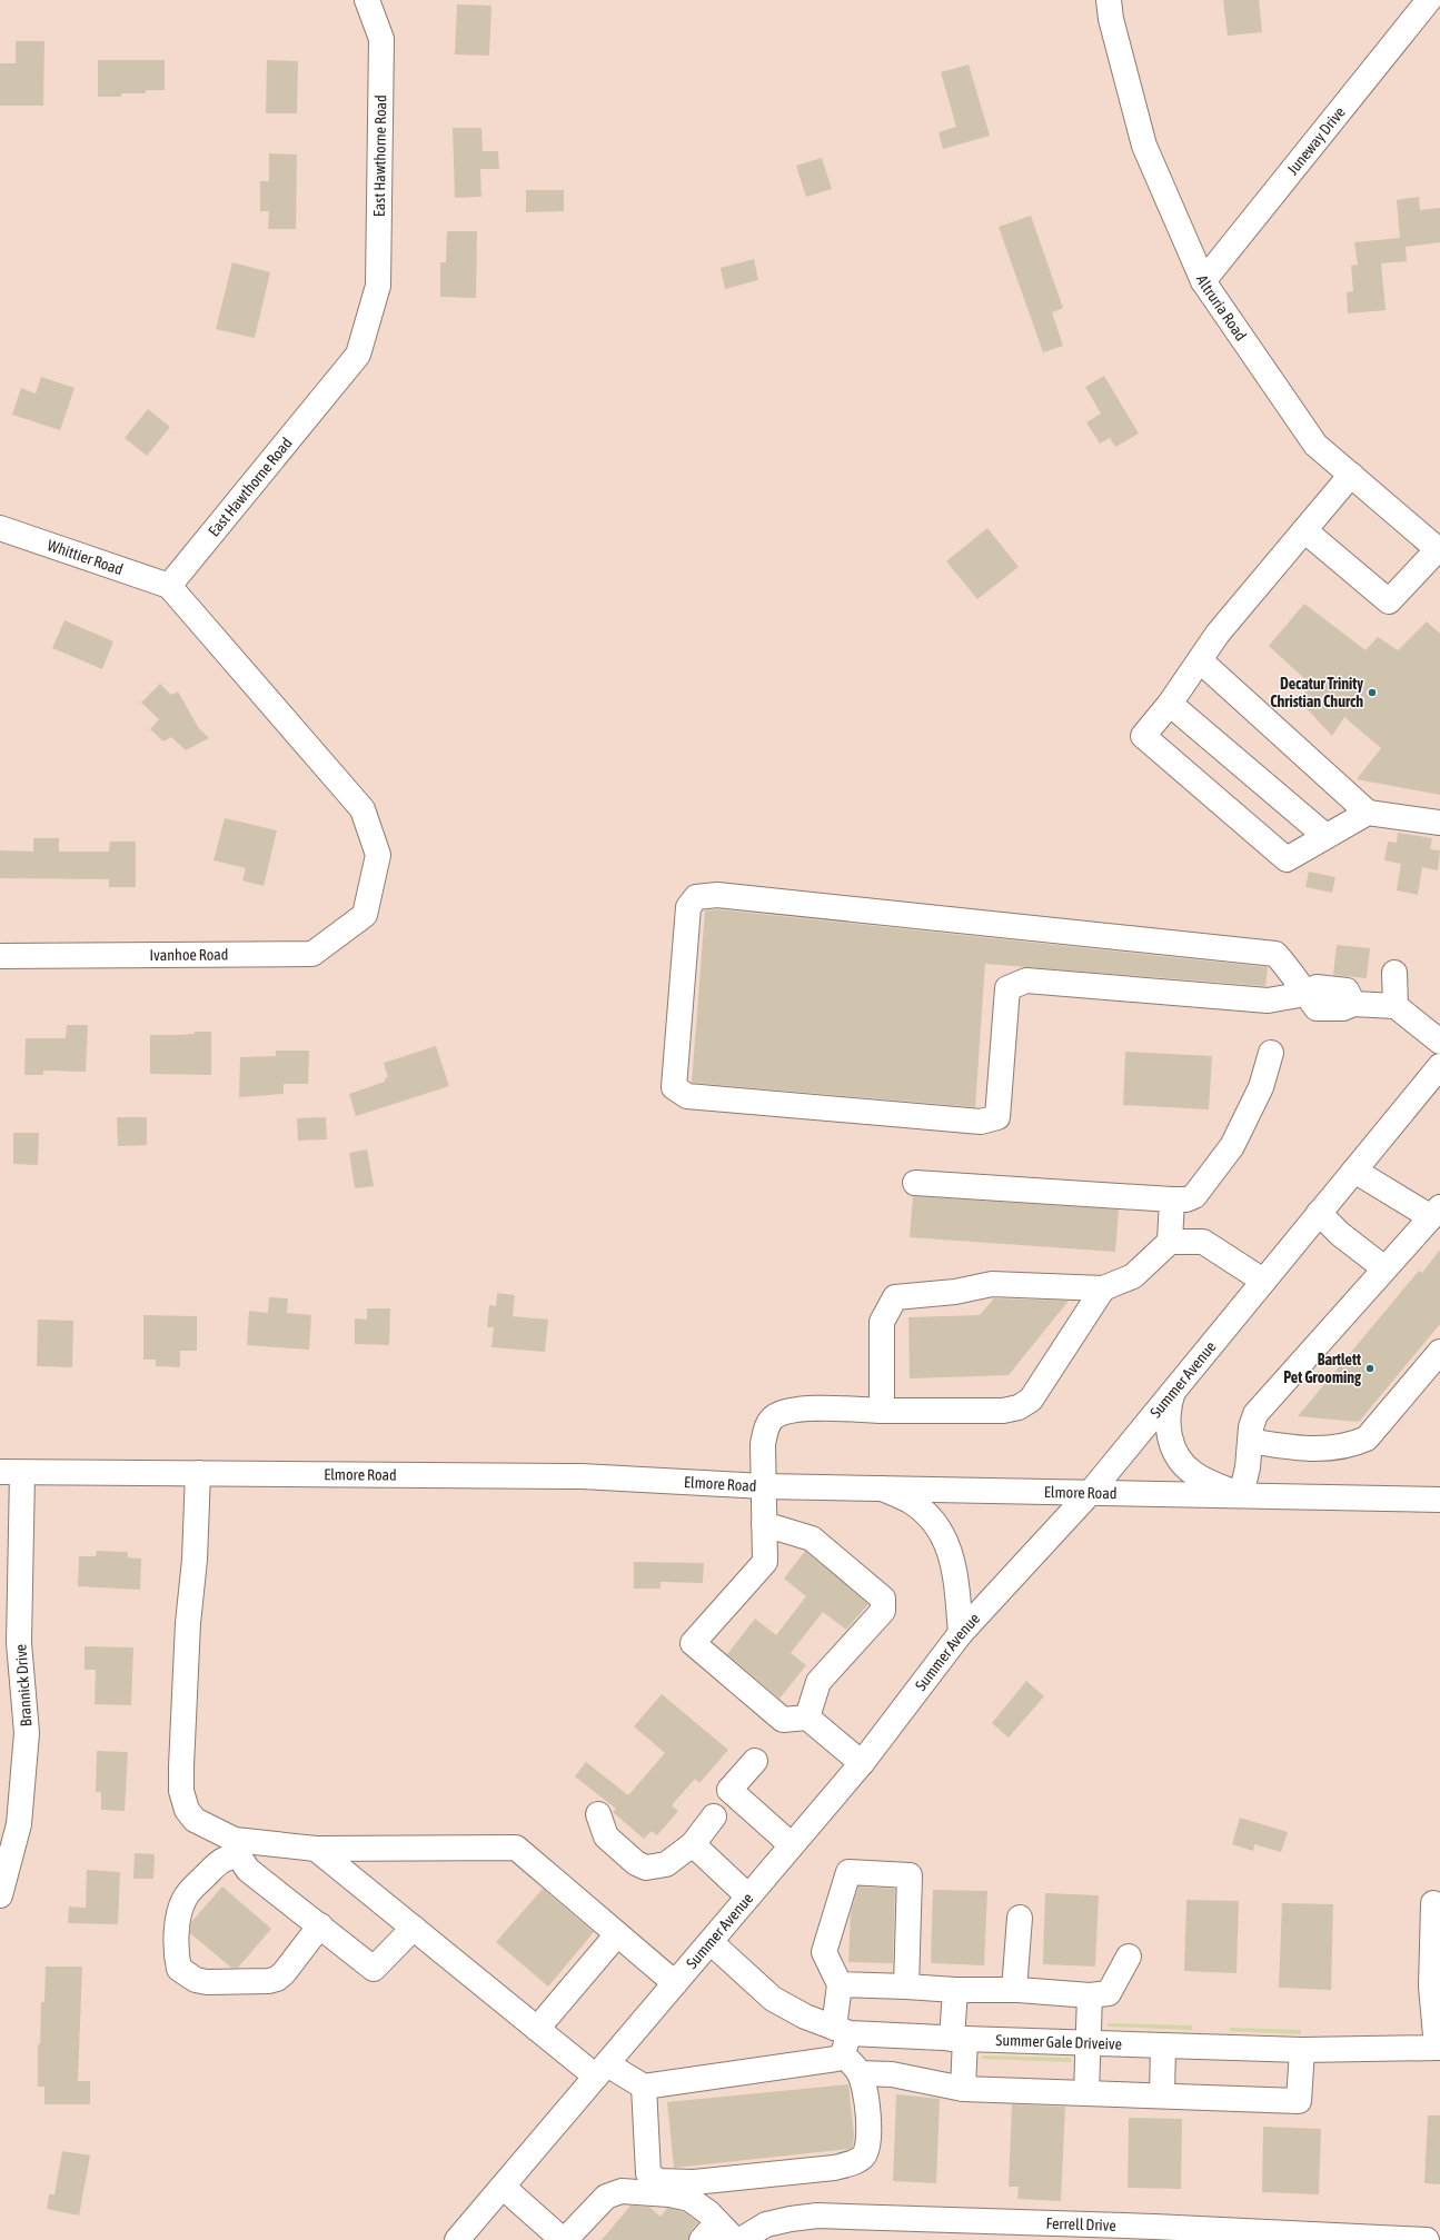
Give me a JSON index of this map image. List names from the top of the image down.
{
  "streets": {
    "street": [
      "Juneway Drive",
      "East Hawthorne Road",
      "Altruria Road",
      "Whittier Road",
      "Ivanhoe Road",
      "Summer Avenue",
      "Elmore Road",
      "Brannick Drive",
      "Summer Gale Driveive",
      "Ferrell Drive"
    ]
  },
  "crossings": [
    ["Juneway Drive", "Altruria Road"],
    ["East Hawthorne Road", "Whittier Road"],
    ["East Hawthorne Road", "Ivanhoe Road"],
    ["Whittier Road", "Ivanhoe Road"],
    ["Summer Avenue", "Elmore Road"],
    ["Summer Avenue", "Summer Gale Driveive"],
    ["Elmore Road", "Brannick Drive"]
  ],
  "places": ["Decatur Trinity Christian Church", "Bartlett Pet Grooming"]
}
